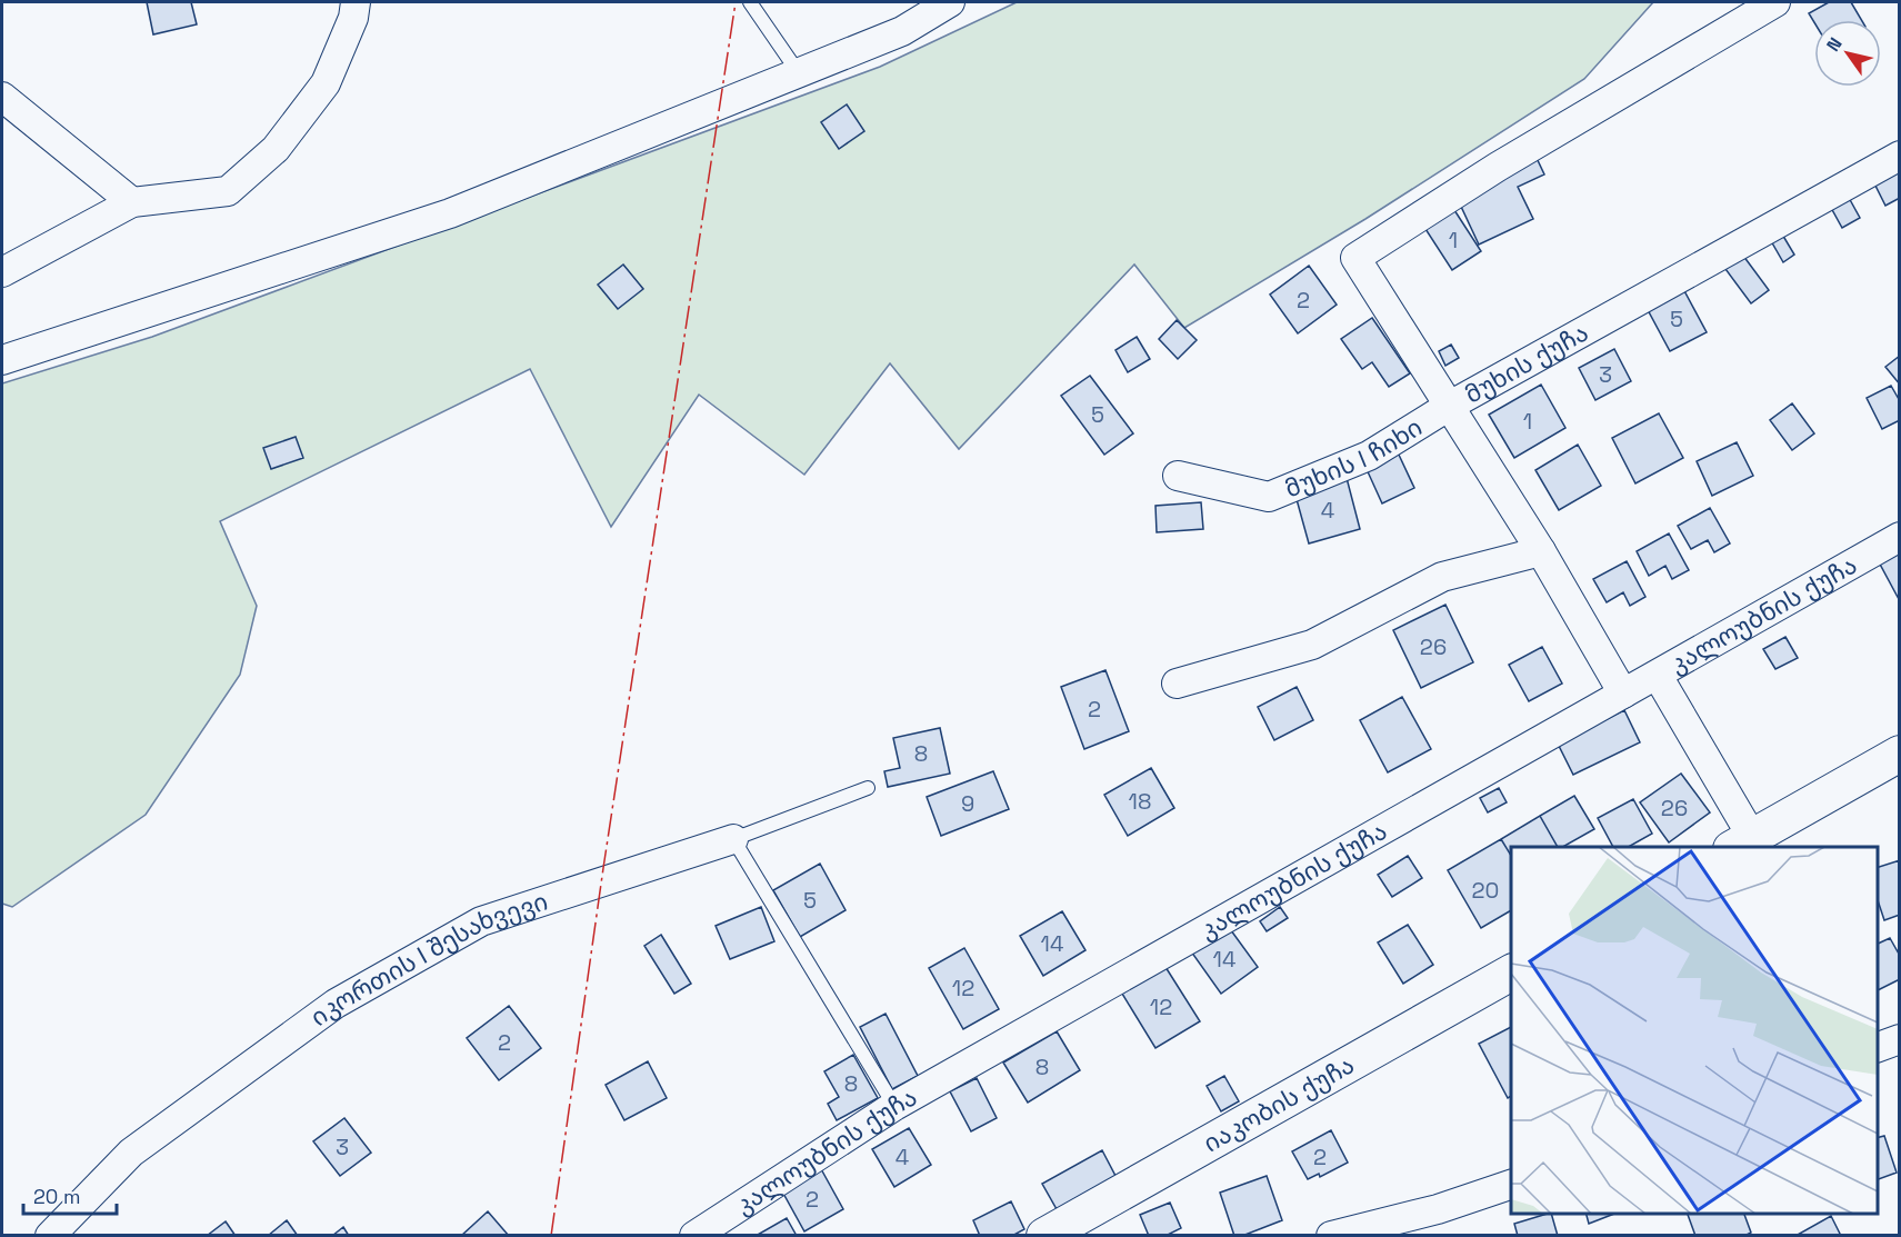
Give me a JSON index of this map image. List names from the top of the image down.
{
  "streets": {
    "street": [
      "მუხის ქუჩა",
      "მუხის I ჩიხი",
      "კალოუბნის ქუჩა",
      "იკორთის I შესახვევი",
      "იაკობის ქუჩა"
    ]
  },
  "crossings": [
    ["მუხის ქუჩა", "მუხის I ჩიხი"],
    ["მუხის ქუჩა", "კალოუბნის ქუჩა"]
  ],
  "house_numbers": [
    "1",
    "2",
    "5",
    "3",
    "5",
    "1",
    "4",
    "26",
    "2",
    "8",
    "18",
    "9",
    "26",
    "20",
    "5",
    "14",
    "14",
    "12",
    "12",
    "2",
    "8",
    "8",
    "3",
    "4",
    "2",
    "2"
  ],
  "scale_bar": "20 m",
  "north": "top left"
}
